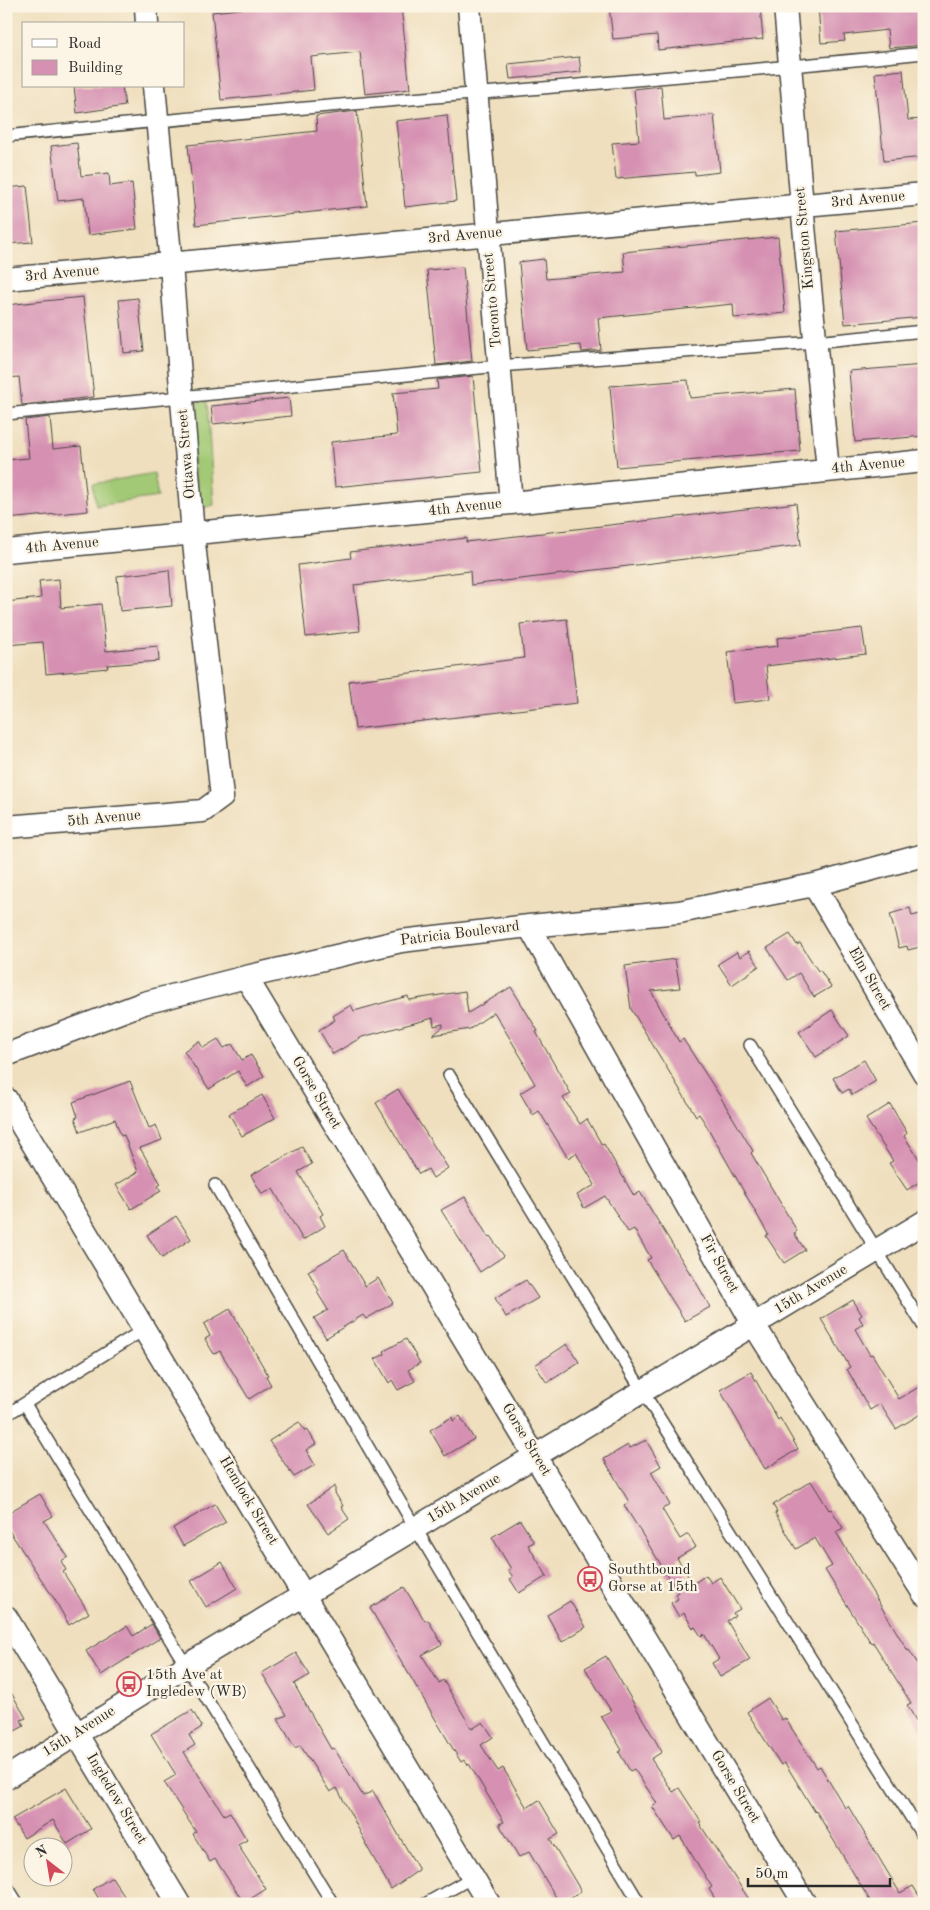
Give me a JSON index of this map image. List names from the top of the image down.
{
  "streets": {
    "street": [
      "3rd Avenue",
      "Kingston Street",
      "Toronto Street",
      "Ottawa Street",
      "4th Avenue",
      "5th Avenue",
      "Patricia Boulevard",
      "Elm Street",
      "Gorse Street",
      "Fir Street",
      "15th Avenue",
      "Hemlock Street",
      "Ingledew Street"
    ]
  },
  "crossings": [
    ["3rd Avenue", "Kingston Street"],
    ["3rd Avenue", "Toronto Street"],
    ["3rd Avenue", "Ottawa Street"],
    ["Kingston Street", "4th Avenue"],
    ["Toronto Street", "4th Avenue"],
    ["Ottawa Street", "4th Avenue"],
    ["Ottawa Street", "5th Avenue"],
    ["Patricia Boulevard", "Elm Street"],
    ["Patricia Boulevard", "Gorse Street"],
    ["Patricia Boulevard", "Fir Street"],
    ["Gorse Street", "15th Avenue"],
    ["Fir Street", "15th Avenue"],
    ["15th Avenue", "Hemlock Street"],
    ["15th Avenue", "Ingledew Street"]
  ],
  "places": {
    "bus stop": ["Southtbound Gorse at 15th", "15th Ave at Ingledew (WB)"]
  },
  "legend": ["Road", "Building"],
  "scale_bar": "50 m",
  "north": "top left"
}
